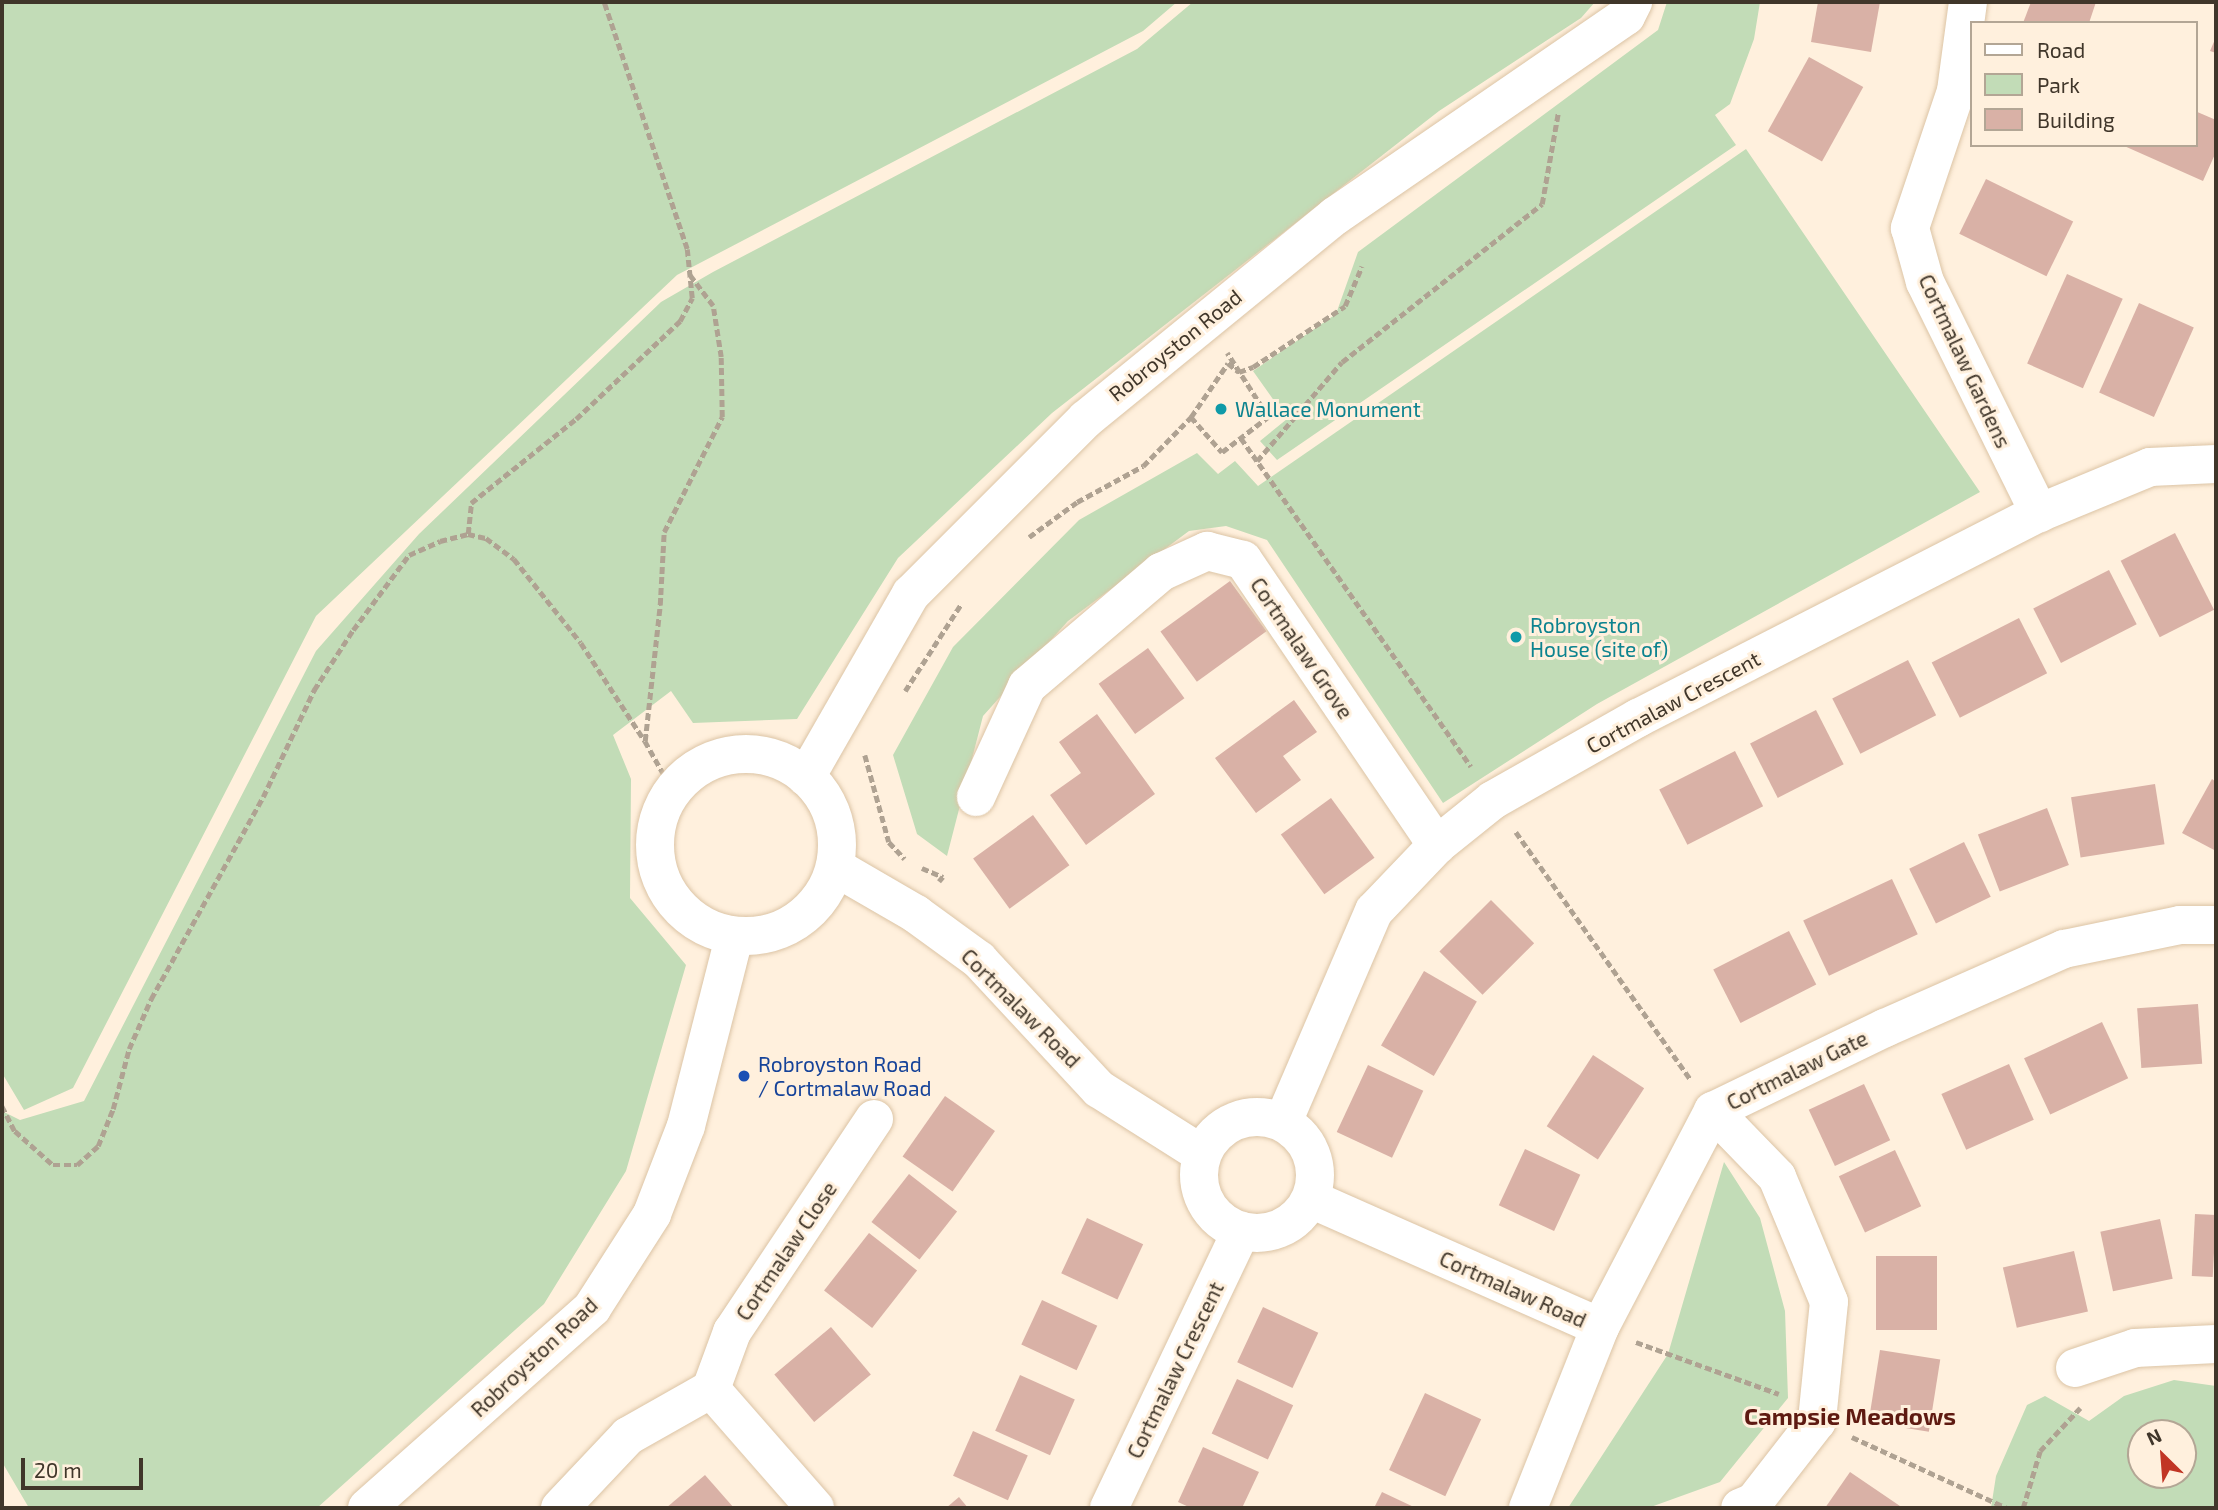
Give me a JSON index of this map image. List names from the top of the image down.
{
  "streets": {
    "street": [
      "Robroyston Road",
      "Cortmalaw Gardens",
      "Cortmalaw Grove",
      "Cortmalaw Crescent",
      "Cortmalaw Road",
      "Cortmalaw Gate",
      "Cortmalaw Close"
    ]
  },
  "crossings": [
    ["Robroyston Road", "Cortmalaw Road"],
    ["Cortmalaw Gardens", "Cortmalaw Crescent"],
    ["Cortmalaw Grove", "Cortmalaw Crescent"],
    ["Cortmalaw Crescent", "Cortmalaw Road"],
    ["Cortmalaw Road", "Cortmalaw Gate"]
  ],
  "districts": ["Campsie Meadows"],
  "places": ["Wallace Monument", "Robroyston House (site of)", "Robroyston Road / Cortmalaw Road"],
  "legend": ["Road", "Park", "Building"],
  "scale_bar": "20 m",
  "north": "top left"
}
